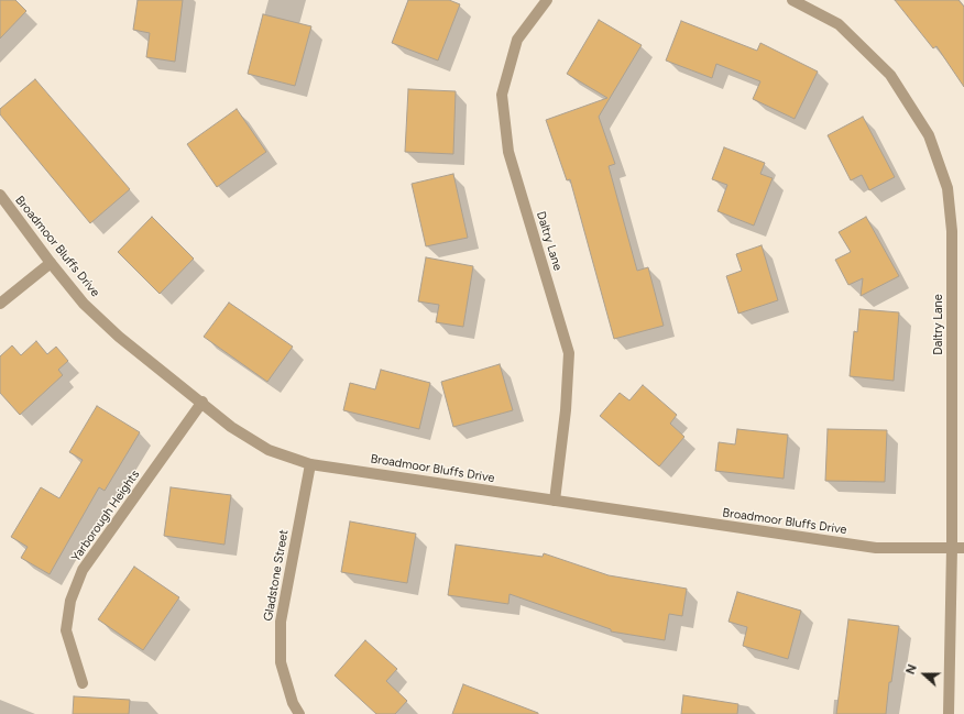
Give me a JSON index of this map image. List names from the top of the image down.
{
  "streets": {
    "street": [
      "Daltry Lane",
      "Broadmoor Bluffs Drive",
      "Yarborough Heights",
      "Gladstone Street"
    ]
  },
  "crossings": [
    ["Daltry Lane", "Broadmoor Bluffs Drive"],
    ["Broadmoor Bluffs Drive", "Yarborough Heights"],
    ["Broadmoor Bluffs Drive", "Gladstone Street"]
  ],
  "north": "left"
}
